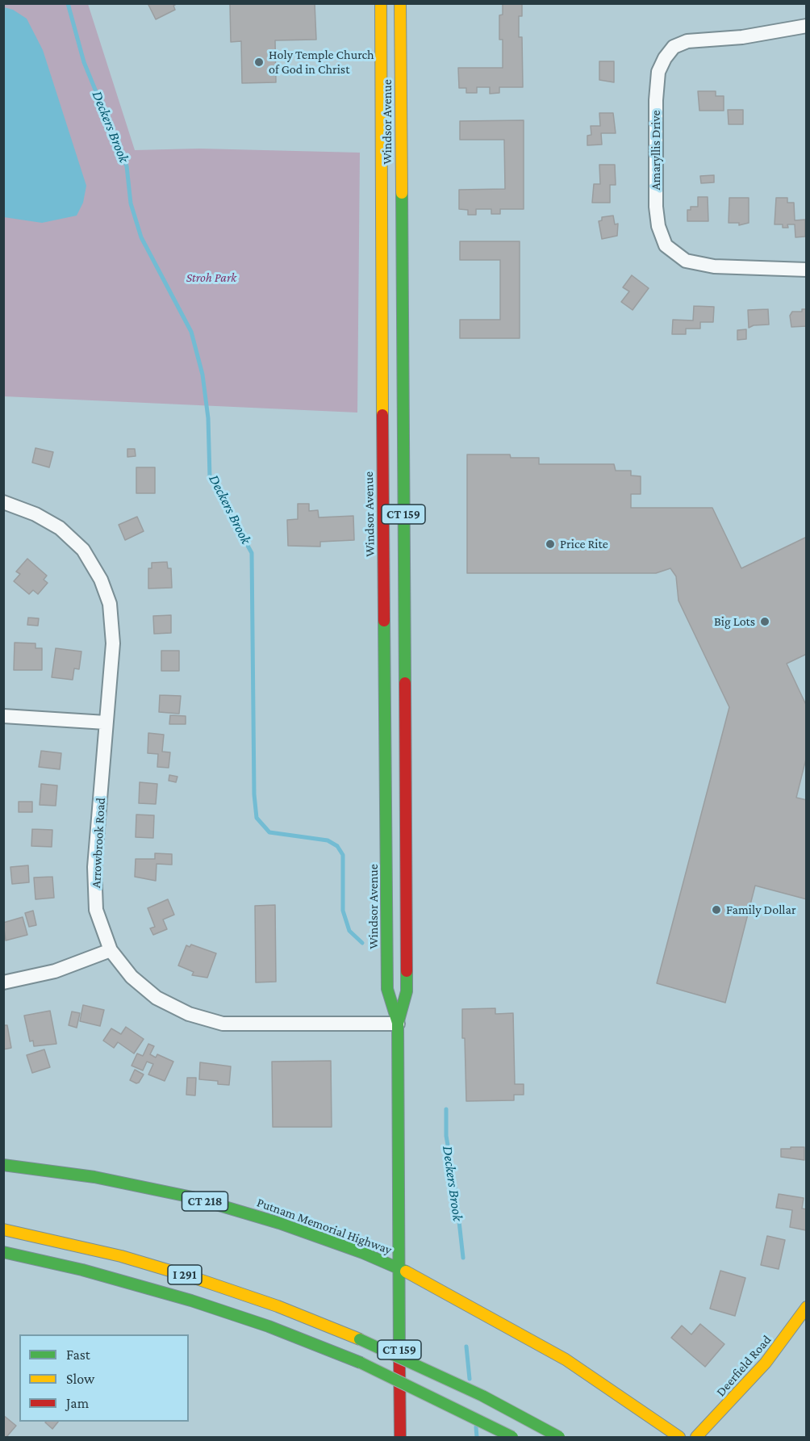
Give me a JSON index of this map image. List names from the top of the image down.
{
  "streets": {
    "main road": [
      "Windsor Avenue",
      "CT 159",
      "CT 218",
      "Putnam Memorial Highway",
      "I 291",
      "Deerfield Road"
    ],
    "street": ["Amaryllis Drive", "Arrowbrook Road"]
  },
  "crossings": [
    ["Windsor Avenue", "Arrowbrook Road"],
    ["Windsor Avenue", "Putnam Memorial Highway"]
  ],
  "water": ["Deckers Brook"],
  "parks": ["Stroh Park"],
  "places": [
    "Holy Temple Church of God in Christ",
    "Price Rite",
    "Big Lots",
    "Family Dollar"
  ],
  "legend": ["Fast", "Slow", "Jam"]
}
